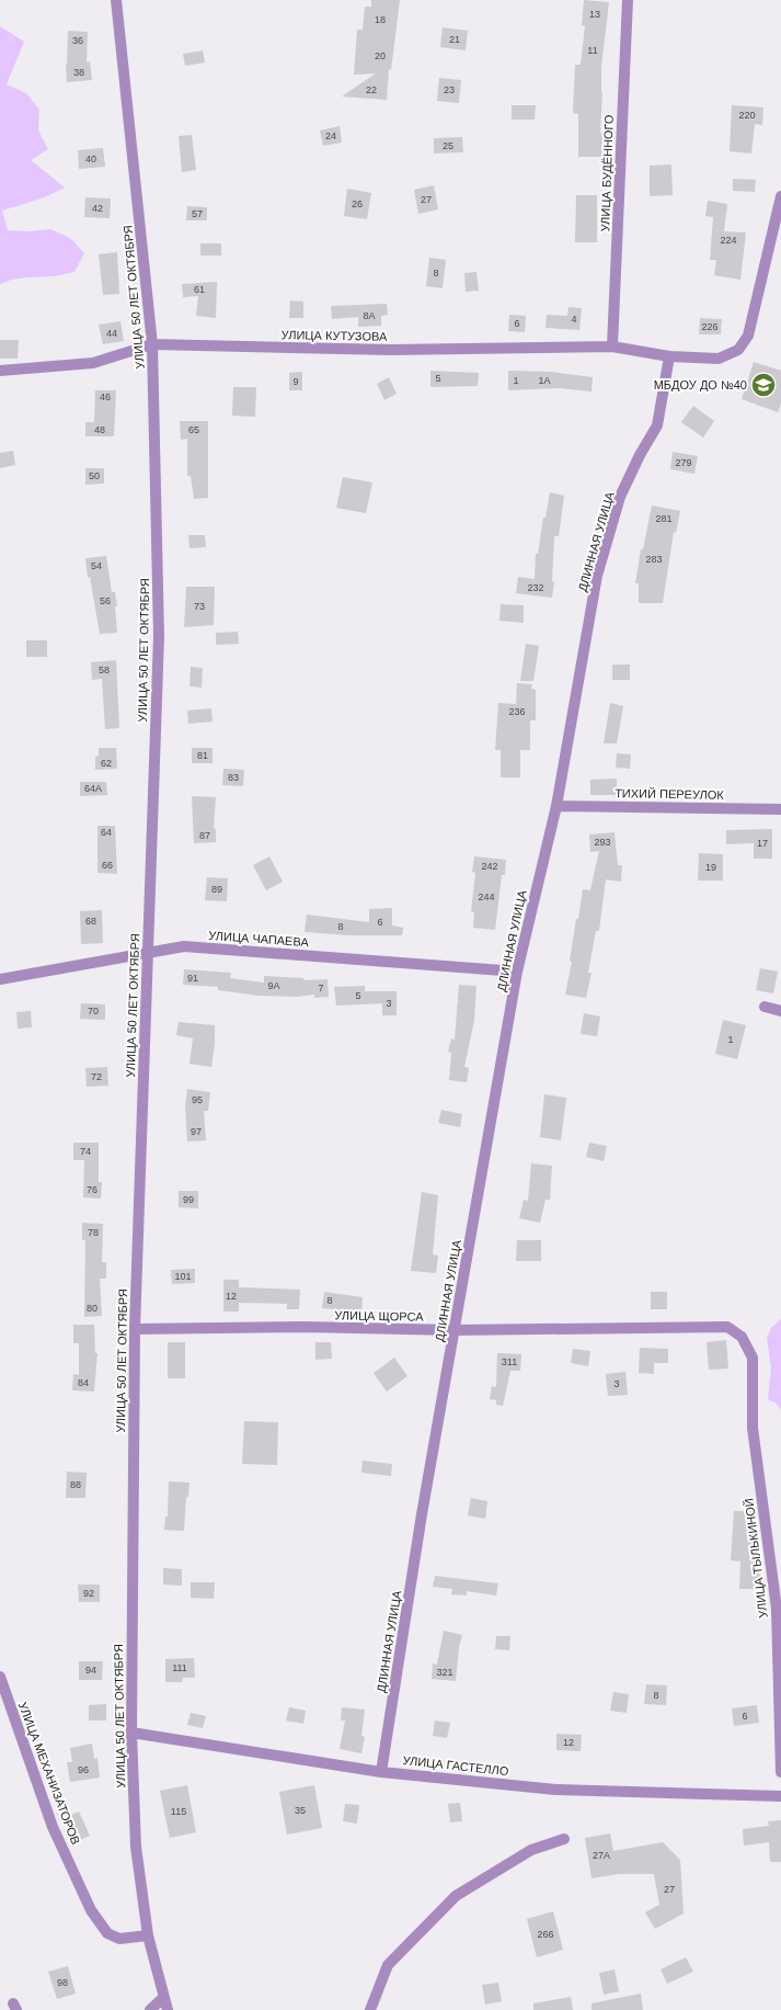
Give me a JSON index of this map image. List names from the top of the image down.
{
  "streets": {
    "street": [
      "УЛИЦА БУДЁННОГО",
      "УЛИЦА 50 ЛЕТ ОКТЯБРЯ",
      "УЛИЦА КУТУЗОВА",
      "ДЛИННАЯ УЛИЦА",
      "ТИХИЙ ПЕРЕУЛОК",
      "УЛИЦА ЧАПАЕВА",
      "УЛИЦА ЩОРСА",
      "УЛИЦА ТЫЛЬКИНОЙ",
      "УЛИЦА ГАСТЕЛЛО",
      "УЛИЦА МЕХАНИЗАТОРОВ"
    ]
  },
  "crossings": [
    ["УЛИЦА БУДЁННОГО", "УЛИЦА КУТУЗОВА"],
    ["УЛИЦА 50 ЛЕТ ОКТЯБРЯ", "УЛИЦА КУТУЗОВА"],
    ["УЛИЦА 50 ЛЕТ ОКТЯБРЯ", "УЛИЦА ЧАПАЕВА"],
    ["УЛИЦА 50 ЛЕТ ОКТЯБРЯ", "УЛИЦА ЩОРСА"],
    ["УЛИЦА 50 ЛЕТ ОКТЯБРЯ", "УЛИЦА ГАСТЕЛЛО"],
    ["УЛИЦА 50 ЛЕТ ОКТЯБРЯ", "УЛИЦА МЕХАНИЗАТОРОВ"],
    ["УЛИЦА КУТУЗОВА", "ДЛИННАЯ УЛИЦА"],
    ["ДЛИННАЯ УЛИЦА", "ТИХИЙ ПЕРЕУЛОК"],
    ["ДЛИННАЯ УЛИЦА", "УЛИЦА ЧАПАЕВА"],
    ["ДЛИННАЯ УЛИЦА", "УЛИЦА ЩОРСА"],
    ["ДЛИННАЯ УЛИЦА", "УЛИЦА ГАСТЕЛЛО"],
    ["УЛИЦА ЩОРСА", "УЛИЦА ТЫЛЬКИНОЙ"]
  ],
  "places": {
    "school or university": ["МБДОУ ДО №40"]
  },
  "house_numbers": [
    "13",
    "18",
    "21",
    "36",
    "11",
    "20",
    "38",
    "22",
    "23",
    "220",
    "24",
    "25",
    "40",
    "27",
    "26",
    "42",
    "57",
    "224",
    "8",
    "61",
    "8А",
    "4",
    "6",
    "226",
    "44",
    "5",
    "1",
    "1А",
    "9",
    "46",
    "48",
    "65",
    "279",
    "50",
    "281",
    "283",
    "54",
    "232",
    "56",
    "73",
    "58",
    "236",
    "81",
    "62",
    "83",
    "64А",
    "64",
    "87",
    "293",
    "17",
    "66",
    "242",
    "19",
    "89",
    "244",
    "68",
    "6",
    "8",
    "91",
    "9А",
    "7",
    "5",
    "3",
    "70",
    "1",
    "72",
    "95",
    "97",
    "74",
    "76",
    "99",
    "78",
    "101",
    "12",
    "8",
    "80",
    "311",
    "84",
    "3",
    "88",
    "92",
    "111",
    "94",
    "321",
    "8",
    "6",
    "12",
    "96",
    "35",
    "115",
    "27А",
    "27",
    "266",
    "98"
  ]
}
